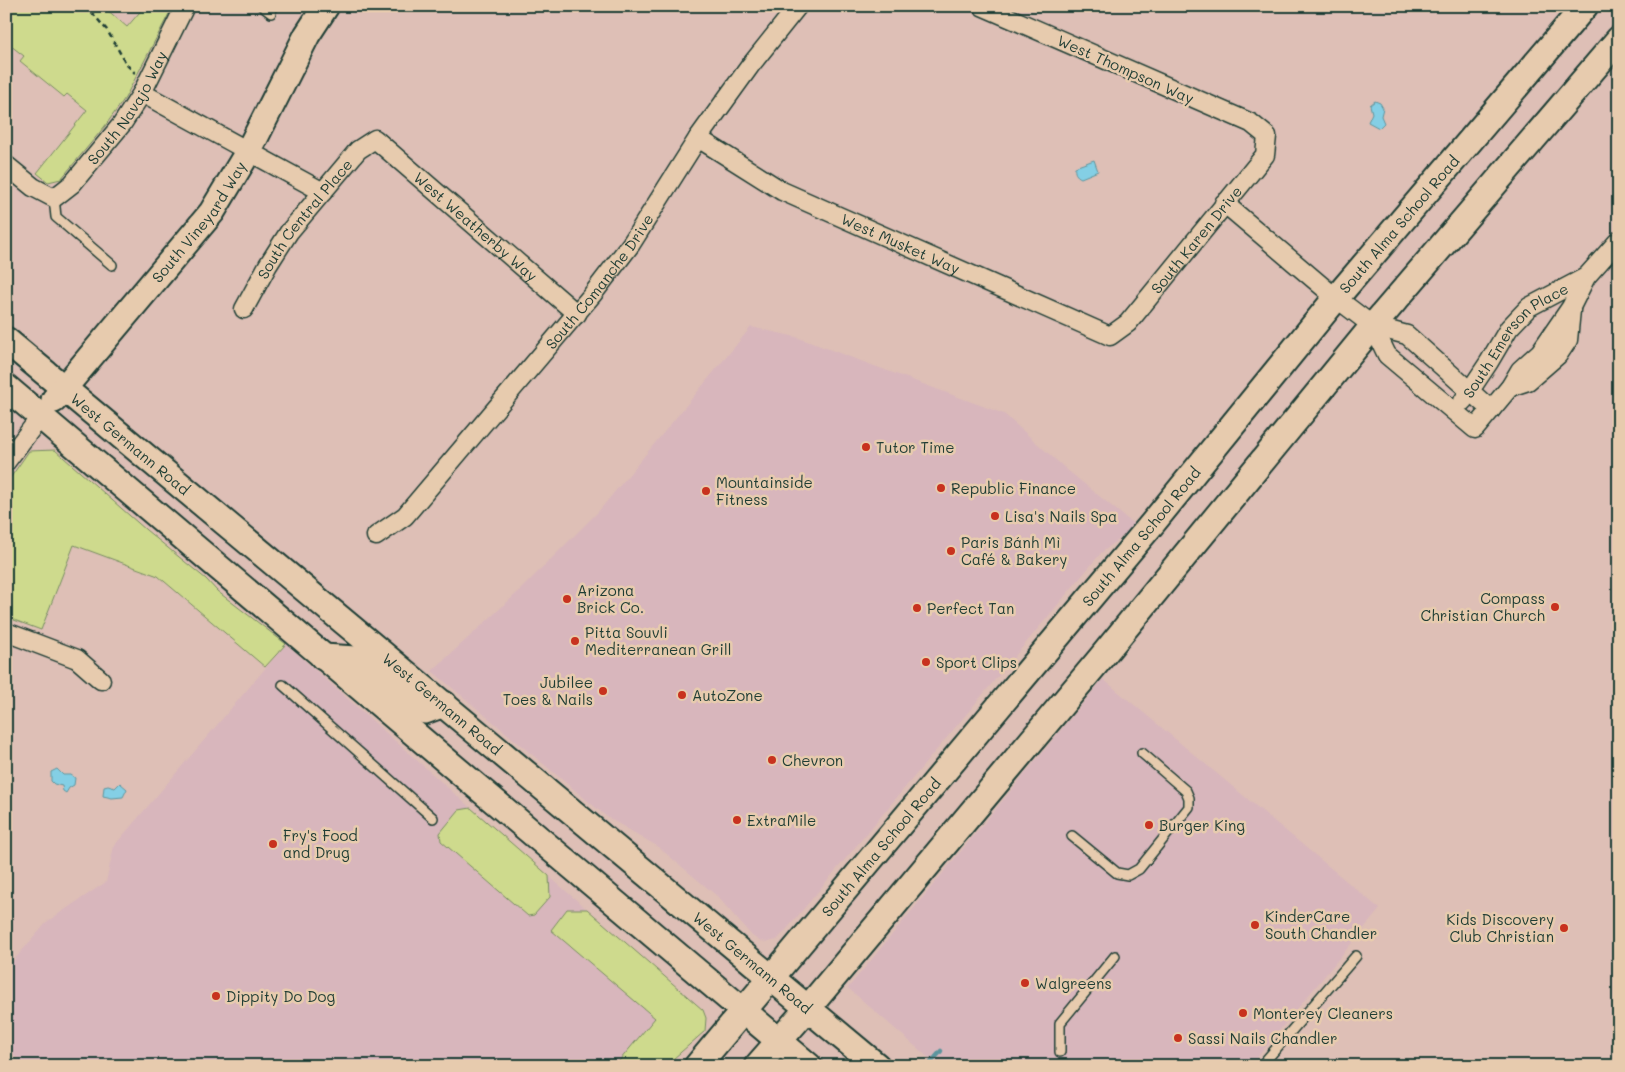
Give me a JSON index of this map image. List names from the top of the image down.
{
  "streets": {
    "main road": ["South Vineyard Way", "South Alma School Road", "West Germann Road"],
    "street": [
      "West Thompson Way",
      "South Navajo Way",
      "South Central Place",
      "West Weatherby Way",
      "South Karen Drive",
      "West Musket Way",
      "South Comanche Drive",
      "South Emerson Place"
    ]
  },
  "crossings": [
    ["West Thompson Way", "South Karen Drive"],
    ["South Central Place", "West Weatherby Way"],
    ["South Vineyard Way", "West Germann Road"],
    ["South Alma School Road", "West Germann Road"],
    ["West Weatherby Way", "South Comanche Drive"],
    ["South Karen Drive", "West Musket Way"],
    ["West Musket Way", "South Comanche Drive"]
  ],
  "places": [
    "Tutor Time",
    "Republic Finance",
    "Mountainside Fitness",
    "Lisa's Nails Spa",
    "Paris Bánh Mì Café & Bakery",
    "Arizona Brick Co.",
    "Compass Christian Church",
    "Perfect Tan",
    "Pitta Souvli Mediterranean Grill",
    "Sport Clips",
    "Jubilee Toes & Nails",
    "AutoZone",
    "Chevron",
    "ExtraMile",
    "Burger King",
    "Fry's Food and Drug",
    "KinderCare South Chandler",
    "Kids Discovery Club Christian",
    "Walgreens",
    "Dippity Do Dog",
    "Monterey Cleaners",
    "Sassi Nails Chandler"
  ]
}
